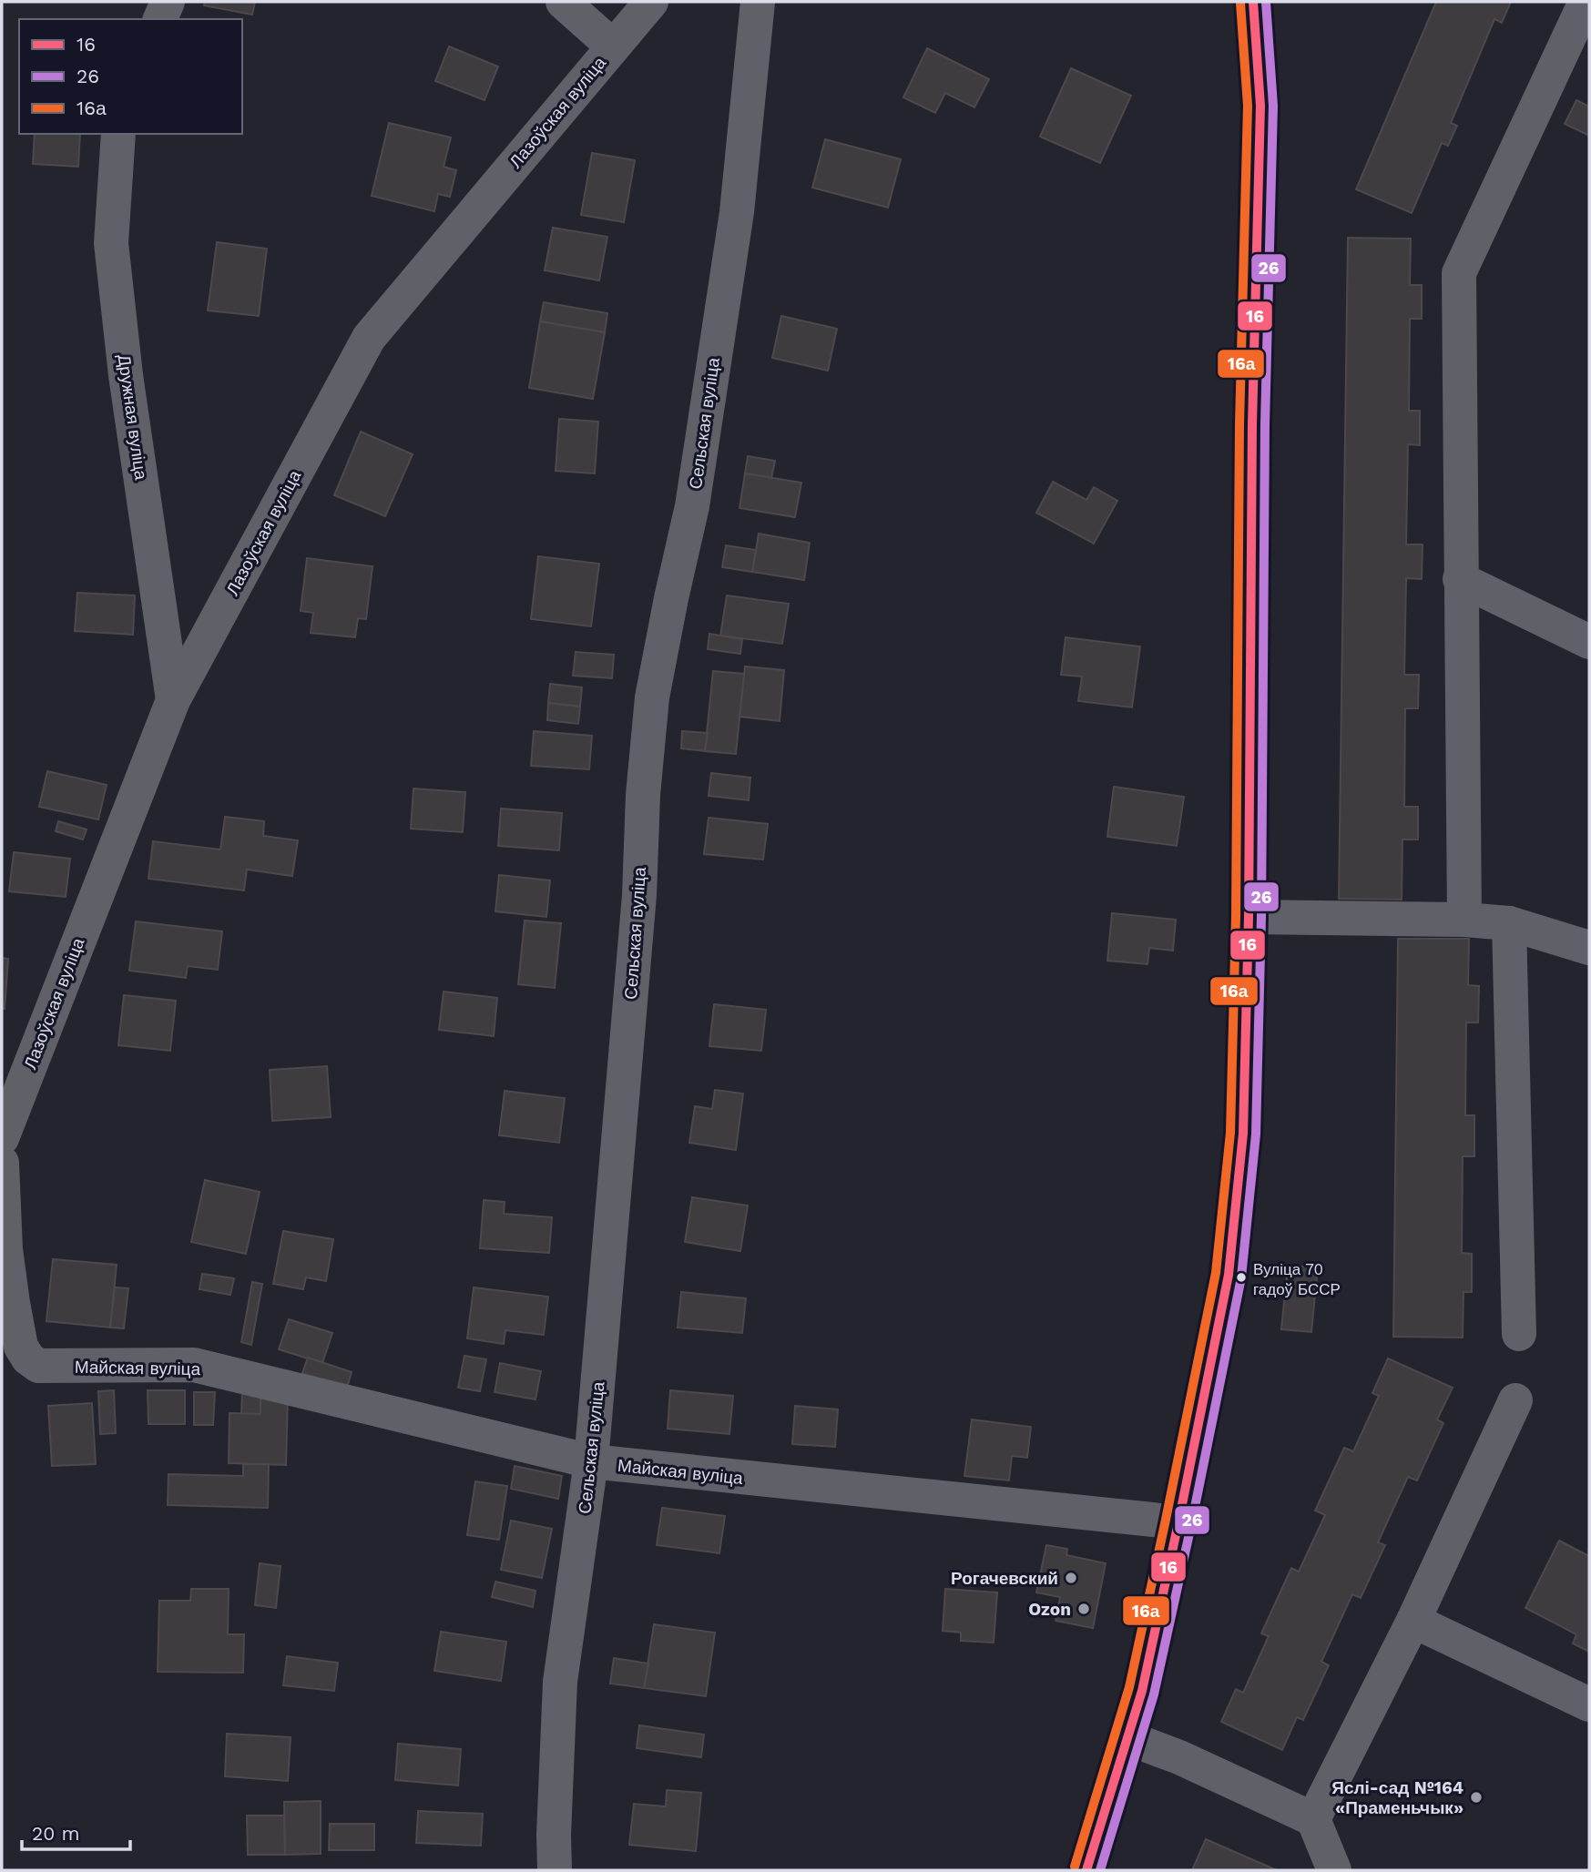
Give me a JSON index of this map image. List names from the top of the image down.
{
  "streets": {
    "street": [
      "Лазоўская вуліца",
      "Дружная вуліца",
      "Сельская вуліца",
      "Майская вуліца"
    ]
  },
  "crossings": [
    ["Лазоўская вуліца", "Дружная вуліца"],
    ["Сельская вуліца", "Майская вуліца"]
  ],
  "places": [
    "Вуліца 70 гадоў БССР",
    "Рогачевский",
    "Ozon",
    "Яслі-сад №164 «Праменьчык»"
  ],
  "lines": ["transit line 16", "transit line 26", "transit line 16а"],
  "legend": ["16", "26", "16а"],
  "scale_bar": "20 m"
}
